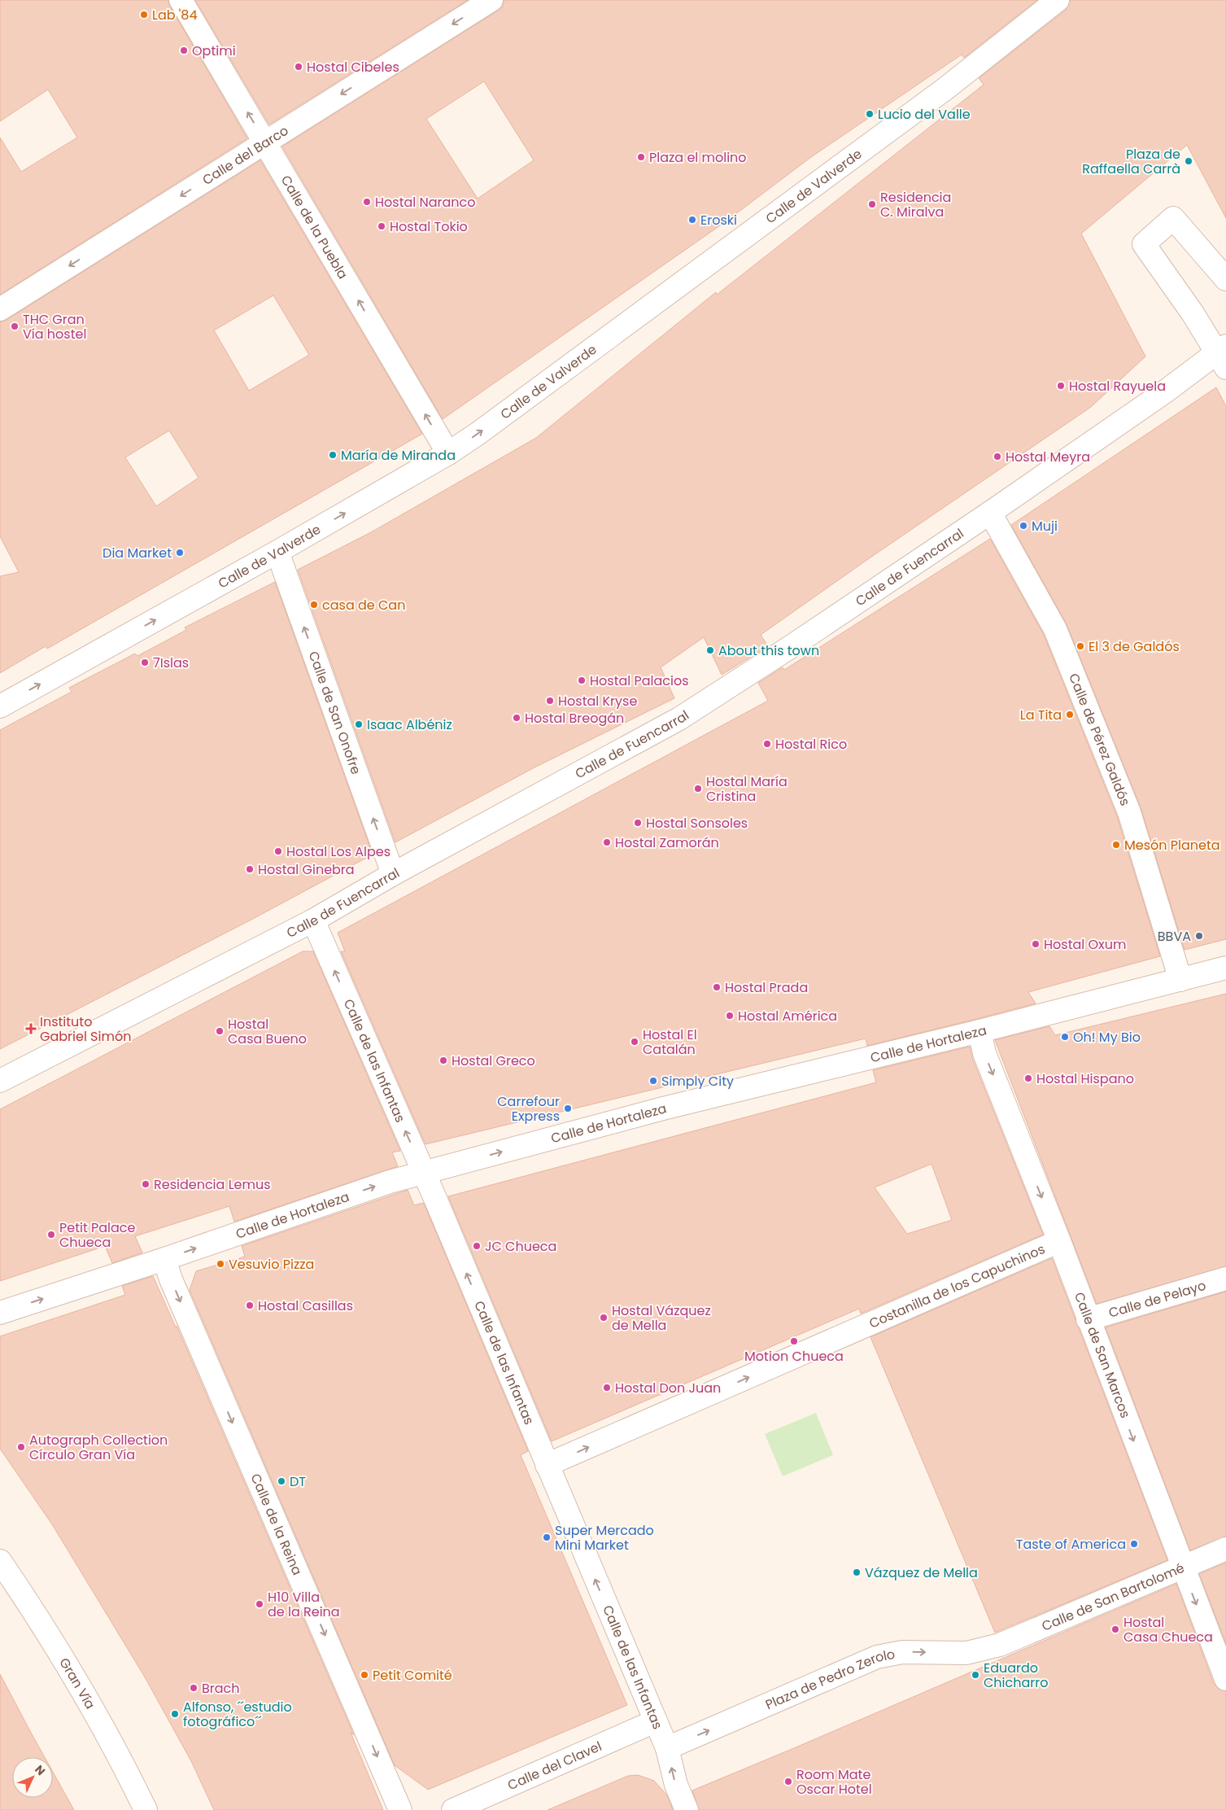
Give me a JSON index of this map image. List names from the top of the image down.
{
  "streets": {
    "street": [
      "Calle del Barco",
      "Calle de Valverde",
      "Calle de la Puebla",
      "Calle de Fuencarral",
      "Calle de San Onofre",
      "Calle de Pérez Galdós",
      "Calle de Hortaleza",
      "Calle de las Infantas",
      "Costanilla de los Capuchinos",
      "Calle de Pelayo",
      "Calle de San Marcos",
      "Calle de la Reina",
      "Calle de San Bartolomé",
      "Plaza de Pedro Zerolo",
      "Gran Vía",
      "Calle del Clavel"
    ]
  },
  "crossings": [
    ["Calle del Barco", "Calle de la Puebla"],
    ["Calle de Valverde", "Calle de la Puebla"],
    ["Calle de Valverde", "Calle de San Onofre"],
    ["Calle de Fuencarral", "Calle de San Onofre"],
    ["Calle de Fuencarral", "Calle de Pérez Galdós"],
    ["Calle de Fuencarral", "Calle de las Infantas"],
    ["Calle de Pérez Galdós", "Calle de Hortaleza"],
    ["Calle de Hortaleza", "Calle de las Infantas"],
    ["Calle de Hortaleza", "Calle de San Marcos"],
    ["Calle de Hortaleza", "Calle de la Reina"],
    ["Calle de las Infantas", "Costanilla de los Capuchinos"],
    ["Calle de las Infantas", "Plaza de Pedro Zerolo"],
    ["Calle de las Infantas", "Calle del Clavel"],
    ["Costanilla de los Capuchinos", "Calle de San Marcos"],
    ["Calle de Pelayo", "Calle de San Marcos"],
    ["Calle de San Marcos", "Calle de San Bartolomé"],
    ["Calle de San Bartolomé", "Plaza de Pedro Zerolo"]
  ],
  "one_way": [
    "Calle del Barco",
    "Calle de Valverde",
    "Calle de la Puebla",
    "Calle de San Onofre",
    "Calle de Hortaleza",
    "Calle de las Infantas",
    "Costanilla de los Capuchinos",
    "Calle de San Marcos",
    "Calle de la Reina",
    "Plaza de Pedro Zerolo"
  ],
  "places": {
    "other": [
      "Lab '84",
      "Optimi",
      "Hostal Cibeles",
      "Lucio del Valle",
      "Plaza el molino",
      "Plaza de Raffaella Carrà",
      "Hostal Naranco",
      "Residencia C. Miralva",
      "Eroski",
      "Hostal Tokio",
      "THC Gran Vía hostel",
      "Hostal Rayuela",
      "María de Miranda",
      "Hostal Meyra",
      "Muji",
      "Dia Market",
      "casa de Can",
      "El 3 de Galdós",
      "About this town",
      "7Islas",
      "Hostal Palacios",
      "Hostal Kryse",
      "La Tita",
      "Hostal Breogán",
      "Isaac Albéniz",
      "Hostal Rico",
      "Hostal María Cristina",
      "Hostal Sonsoles",
      "Hostal Zamorán",
      "Mesón Planeta",
      "Hostal Los Alpes",
      "Hostal Ginebra",
      "BBVA",
      "Hostal Oxum",
      "Hostal Prada",
      "Hostal América",
      "Hostal Casa Bueno",
      "Oh! My Bio",
      "Hostal El Catalán",
      "Hostal Greco",
      "Hostal Hispano",
      "Simply City",
      "Carrefour Express",
      "Residencia Lemus",
      "Petit Palace Chueca",
      "JC Chueca",
      "Vesuvio Pizza",
      "Hostal Casillas",
      "Hostal Vázquez de Mella",
      "Motion Chueca",
      "Hostal Don Juan",
      "Autograph Collection Círculo Gran Vía",
      "DT",
      "Super Mercado Mini Market",
      "Taste of America",
      "Vázquez de Mella",
      "H10 Villa de la Reina",
      "Hostal Casa Chueca",
      "Petit Comité",
      "Eduardo Chicharro",
      "Brach",
      "Alfonso, ´´estudio fotográfico´´",
      "Room Mate Oscar Hotel"
    ],
    "health": ["Instituto Gabriel Simón"]
  },
  "north": "top right"
}
